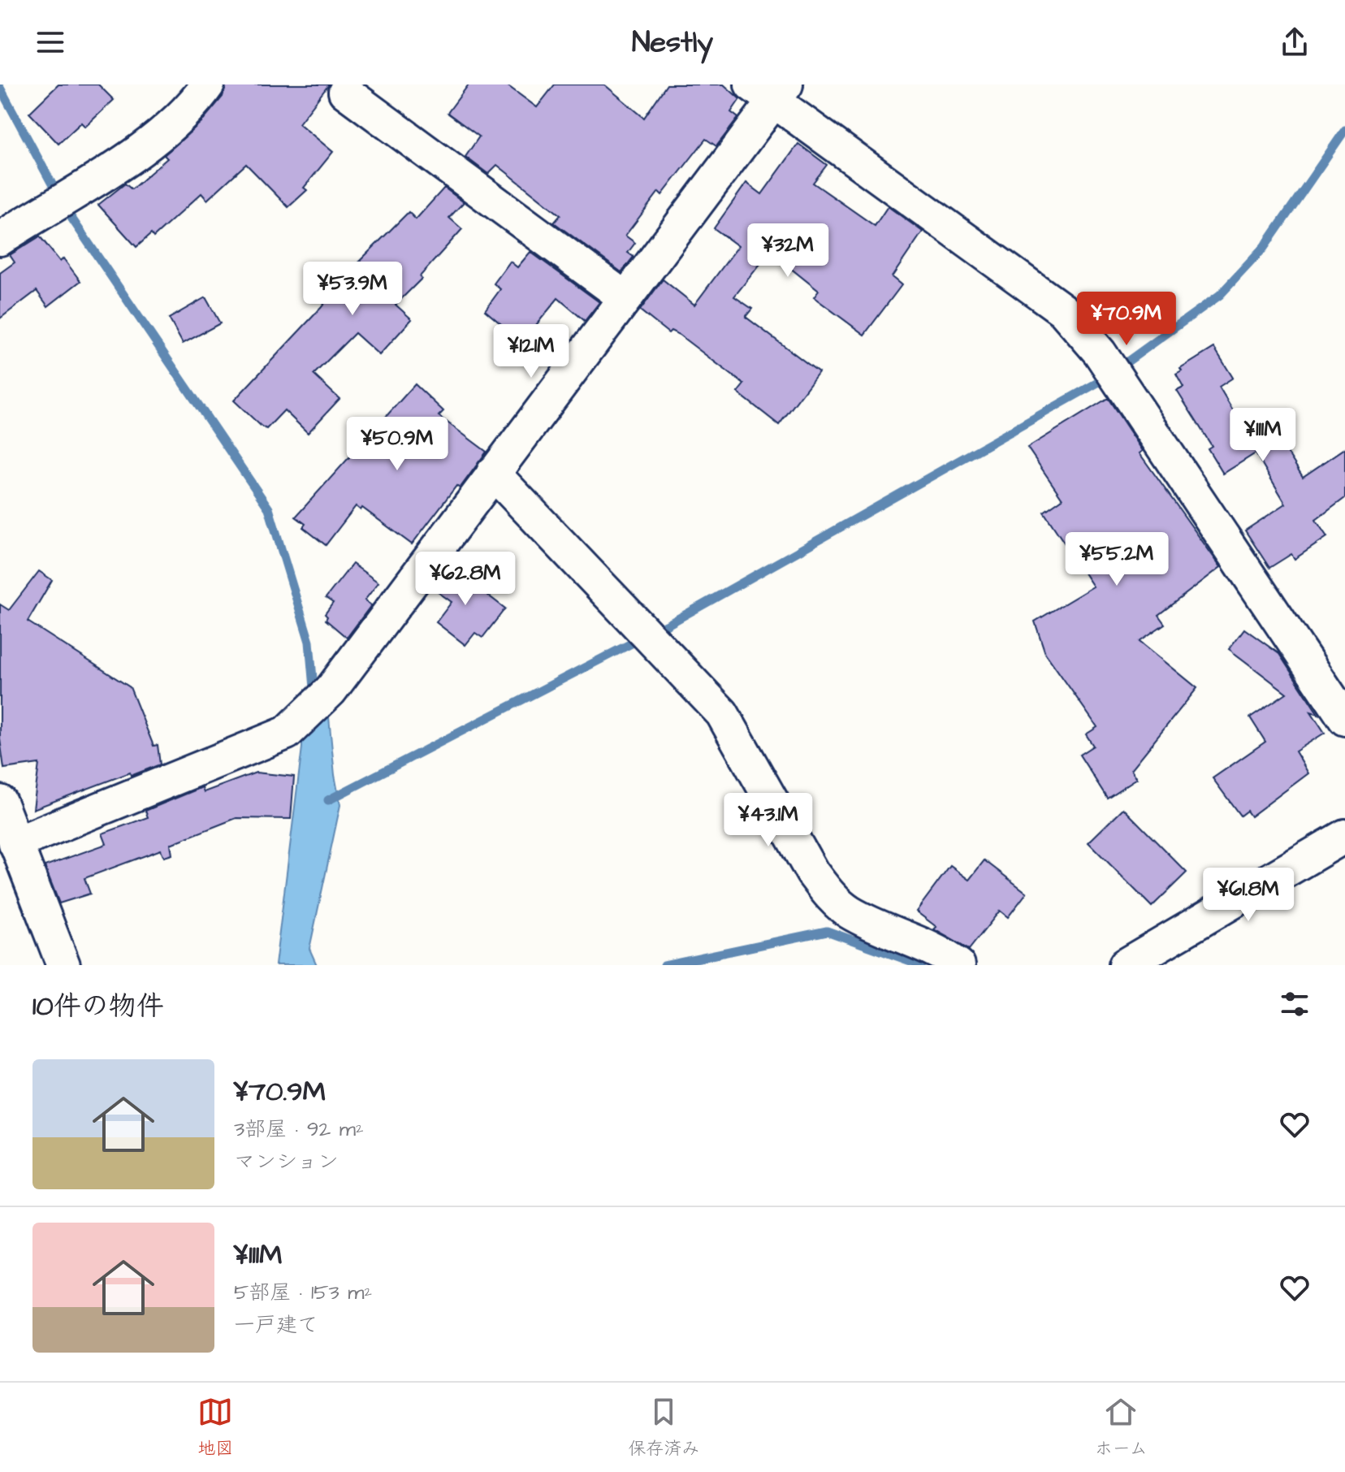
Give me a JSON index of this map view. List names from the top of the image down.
{
  "page": {
    "header": "Nestly",
    "price": [
      "¥32M",
      "¥53.9M",
      "¥70.9M",
      "¥121M",
      "¥111M",
      "¥50.9M",
      "¥55.2M",
      "¥62.8M",
      "¥43.1M",
      "¥61.8M"
    ],
    "heading": "10件の物件",
    "list": [
      {
        "name": "¥70.9M",
        "note": "3部屋 · 92 m² · マンション"
      },
      {
        "name": "¥111M",
        "note": "5部屋 · 153 m² · 一戸建て"
      }
    ],
    "tabs": ["地図", "保存済み", "ホーム"]
  }
}
